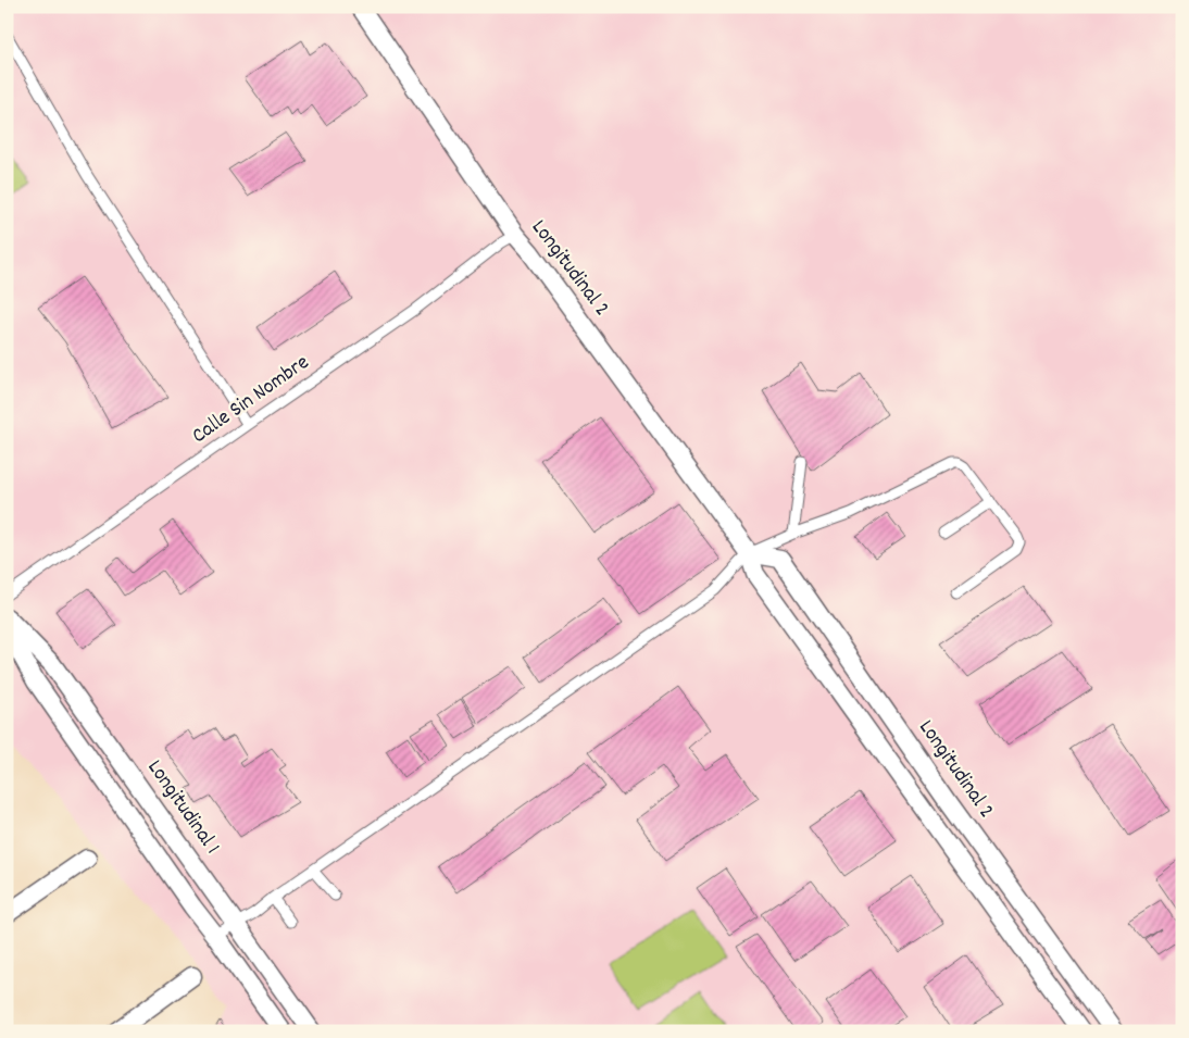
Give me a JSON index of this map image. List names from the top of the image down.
{
  "streets": {
    "street": ["Longitudinal 2", "Longitudinal 1"],
    "lane": ["Calle Sin Nombre"]
  },
  "crossings": [
    ["Longitudinal 2", "Calle Sin Nombre"]
  ]
}
